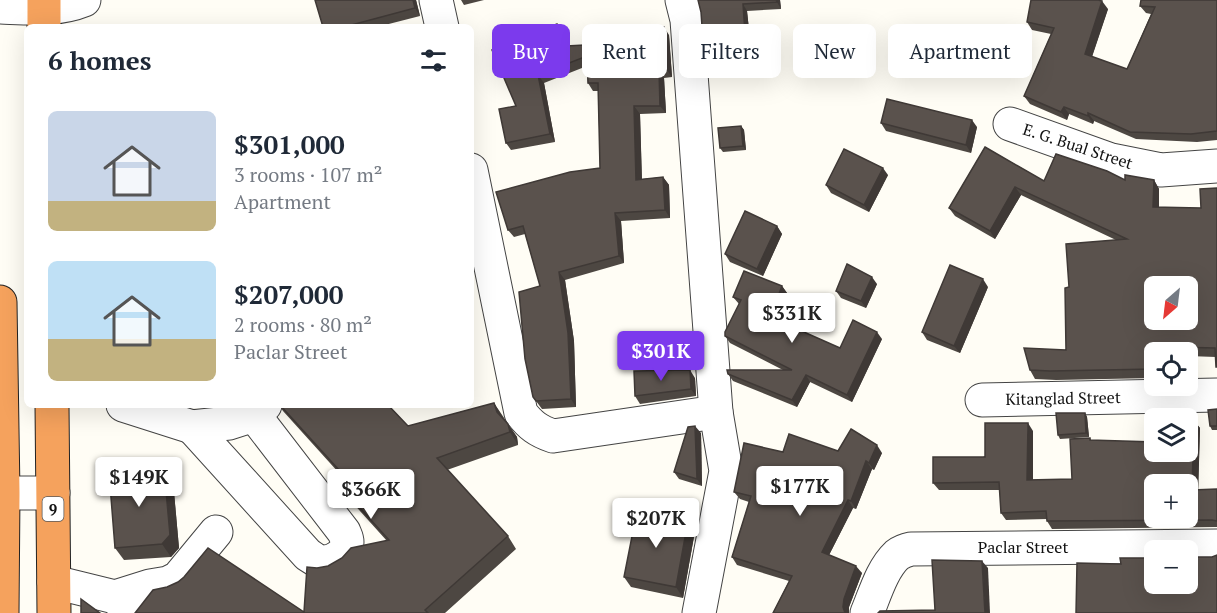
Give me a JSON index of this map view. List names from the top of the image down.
{
  "streets": {
    "highway": ["9"],
    "street": ["E. G. Bual Street", "Kitanglad Street", "Paclar Street"]
  },
  "north": "bottom left",
  "page": {
    "chip": [
      "Buy",
      "Rent",
      "Filters",
      "New",
      "Apartment"
    ],
    "heading": "6 homes",
    "list": [
      {
        "name": "$301,000",
        "note": "3 rooms · 107 m² · Apartment"
      },
      {
        "name": "$207,000",
        "note": "2 rooms · 80 m² · Paclar Street"
      }
    ],
    "map_buttons": ["+", "−"],
    "price": [
      "$331K",
      "$301K",
      "$149K",
      "$177K",
      "$366K",
      "$207K"
    ]
  }
}
